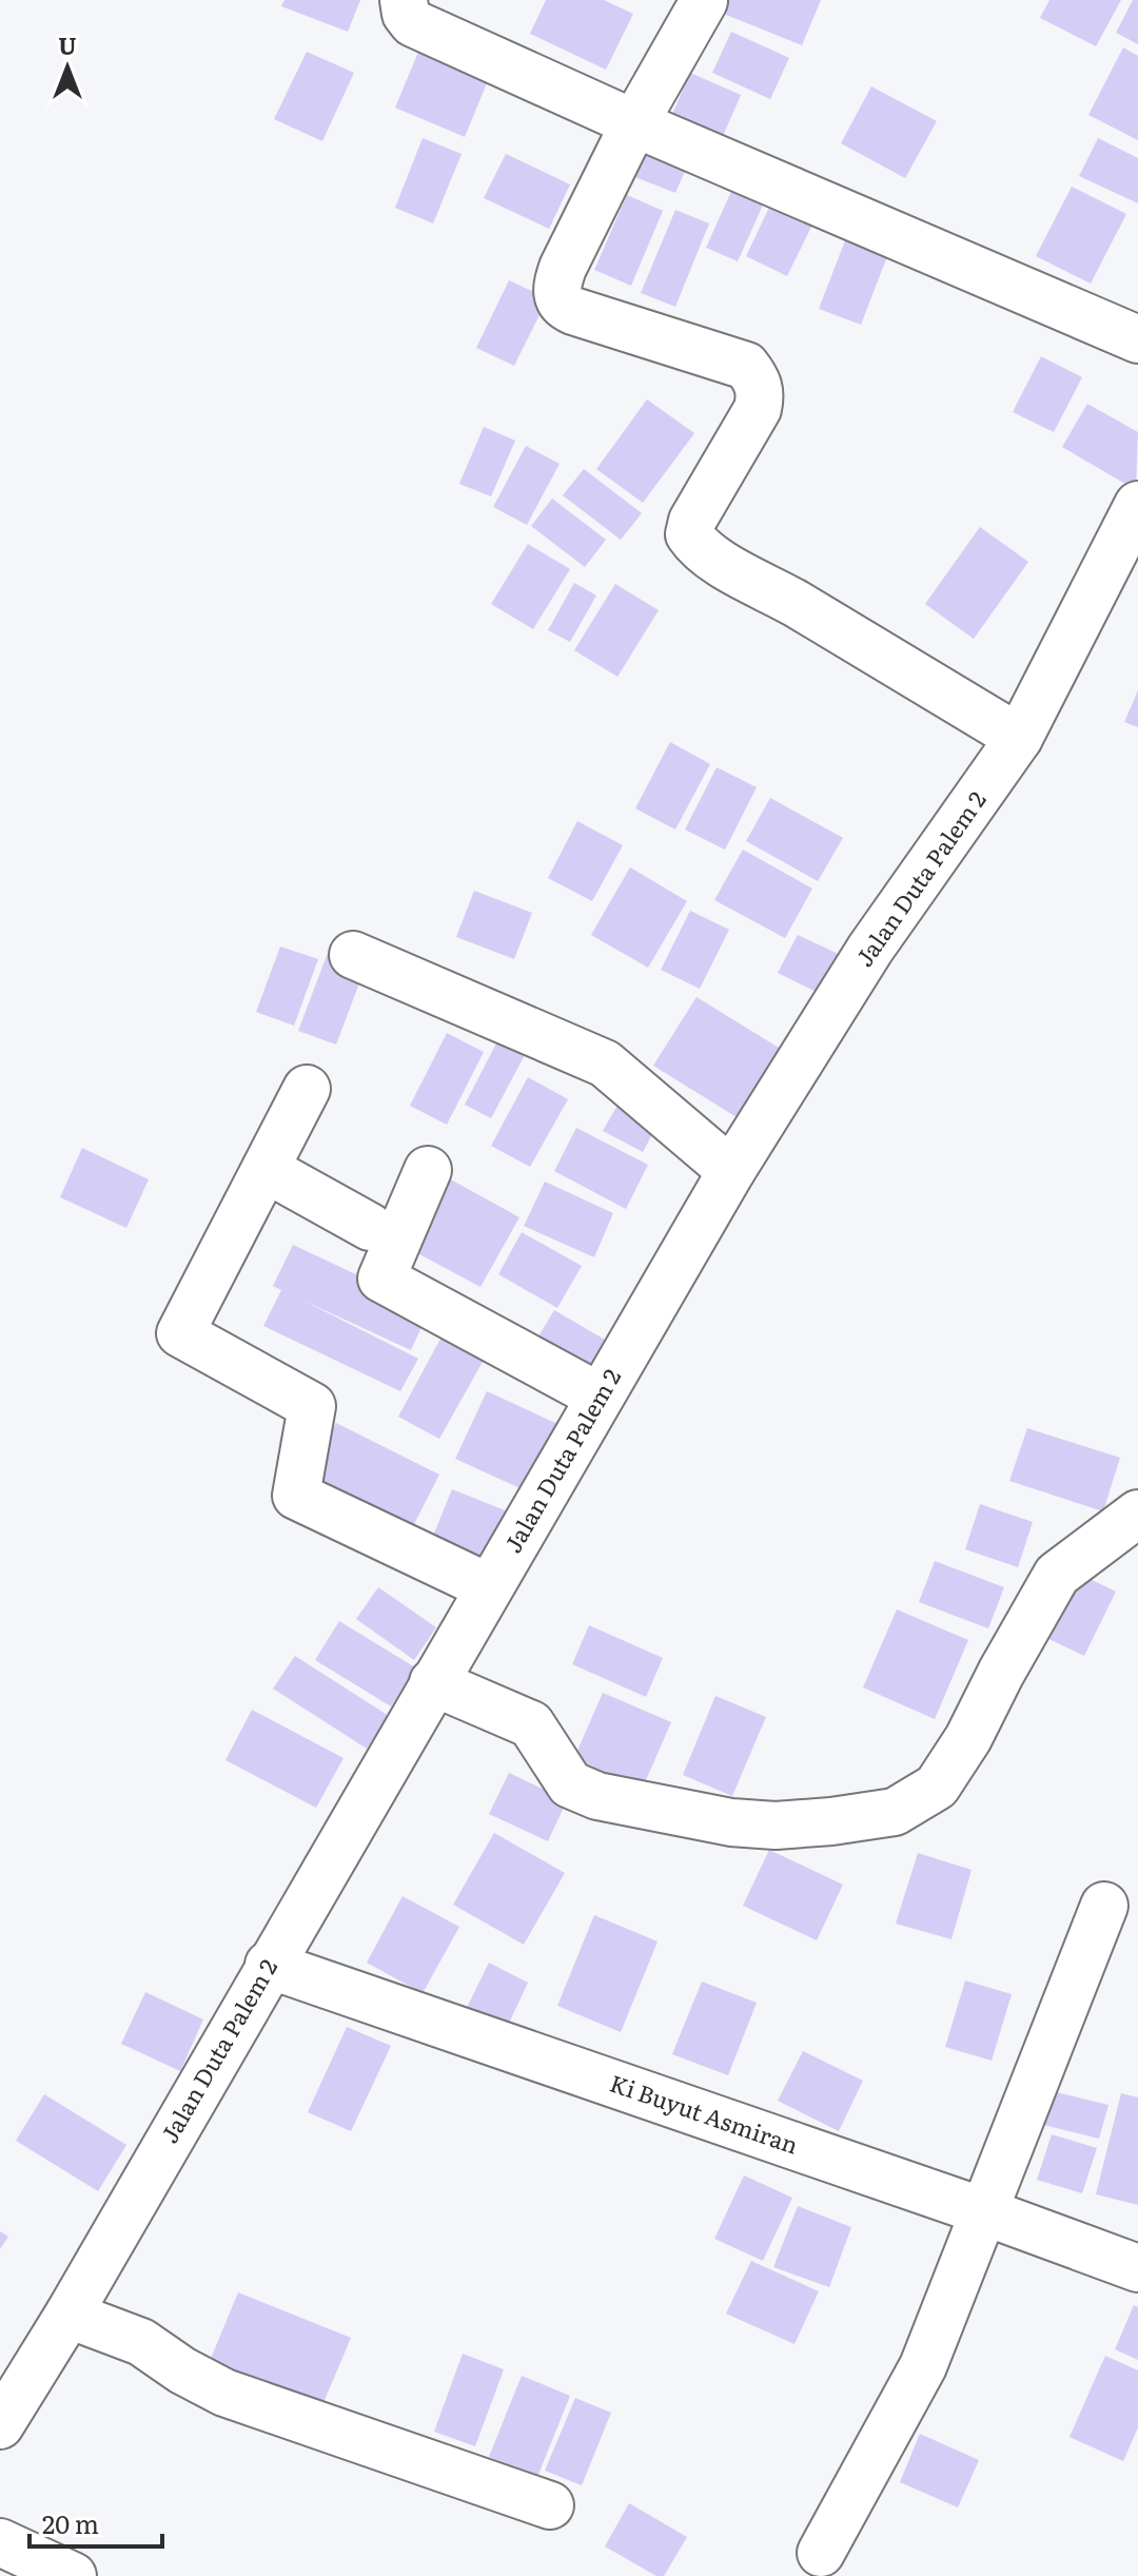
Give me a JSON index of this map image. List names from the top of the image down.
{
  "streets": {
    "street": ["Jalan Duta Palem 2", "Ki Buyut Asmiran"]
  },
  "crossings": [
    ["Jalan Duta Palem 2", "Ki Buyut Asmiran"]
  ],
  "scale_bar": "20 m",
  "north": "top"
}
